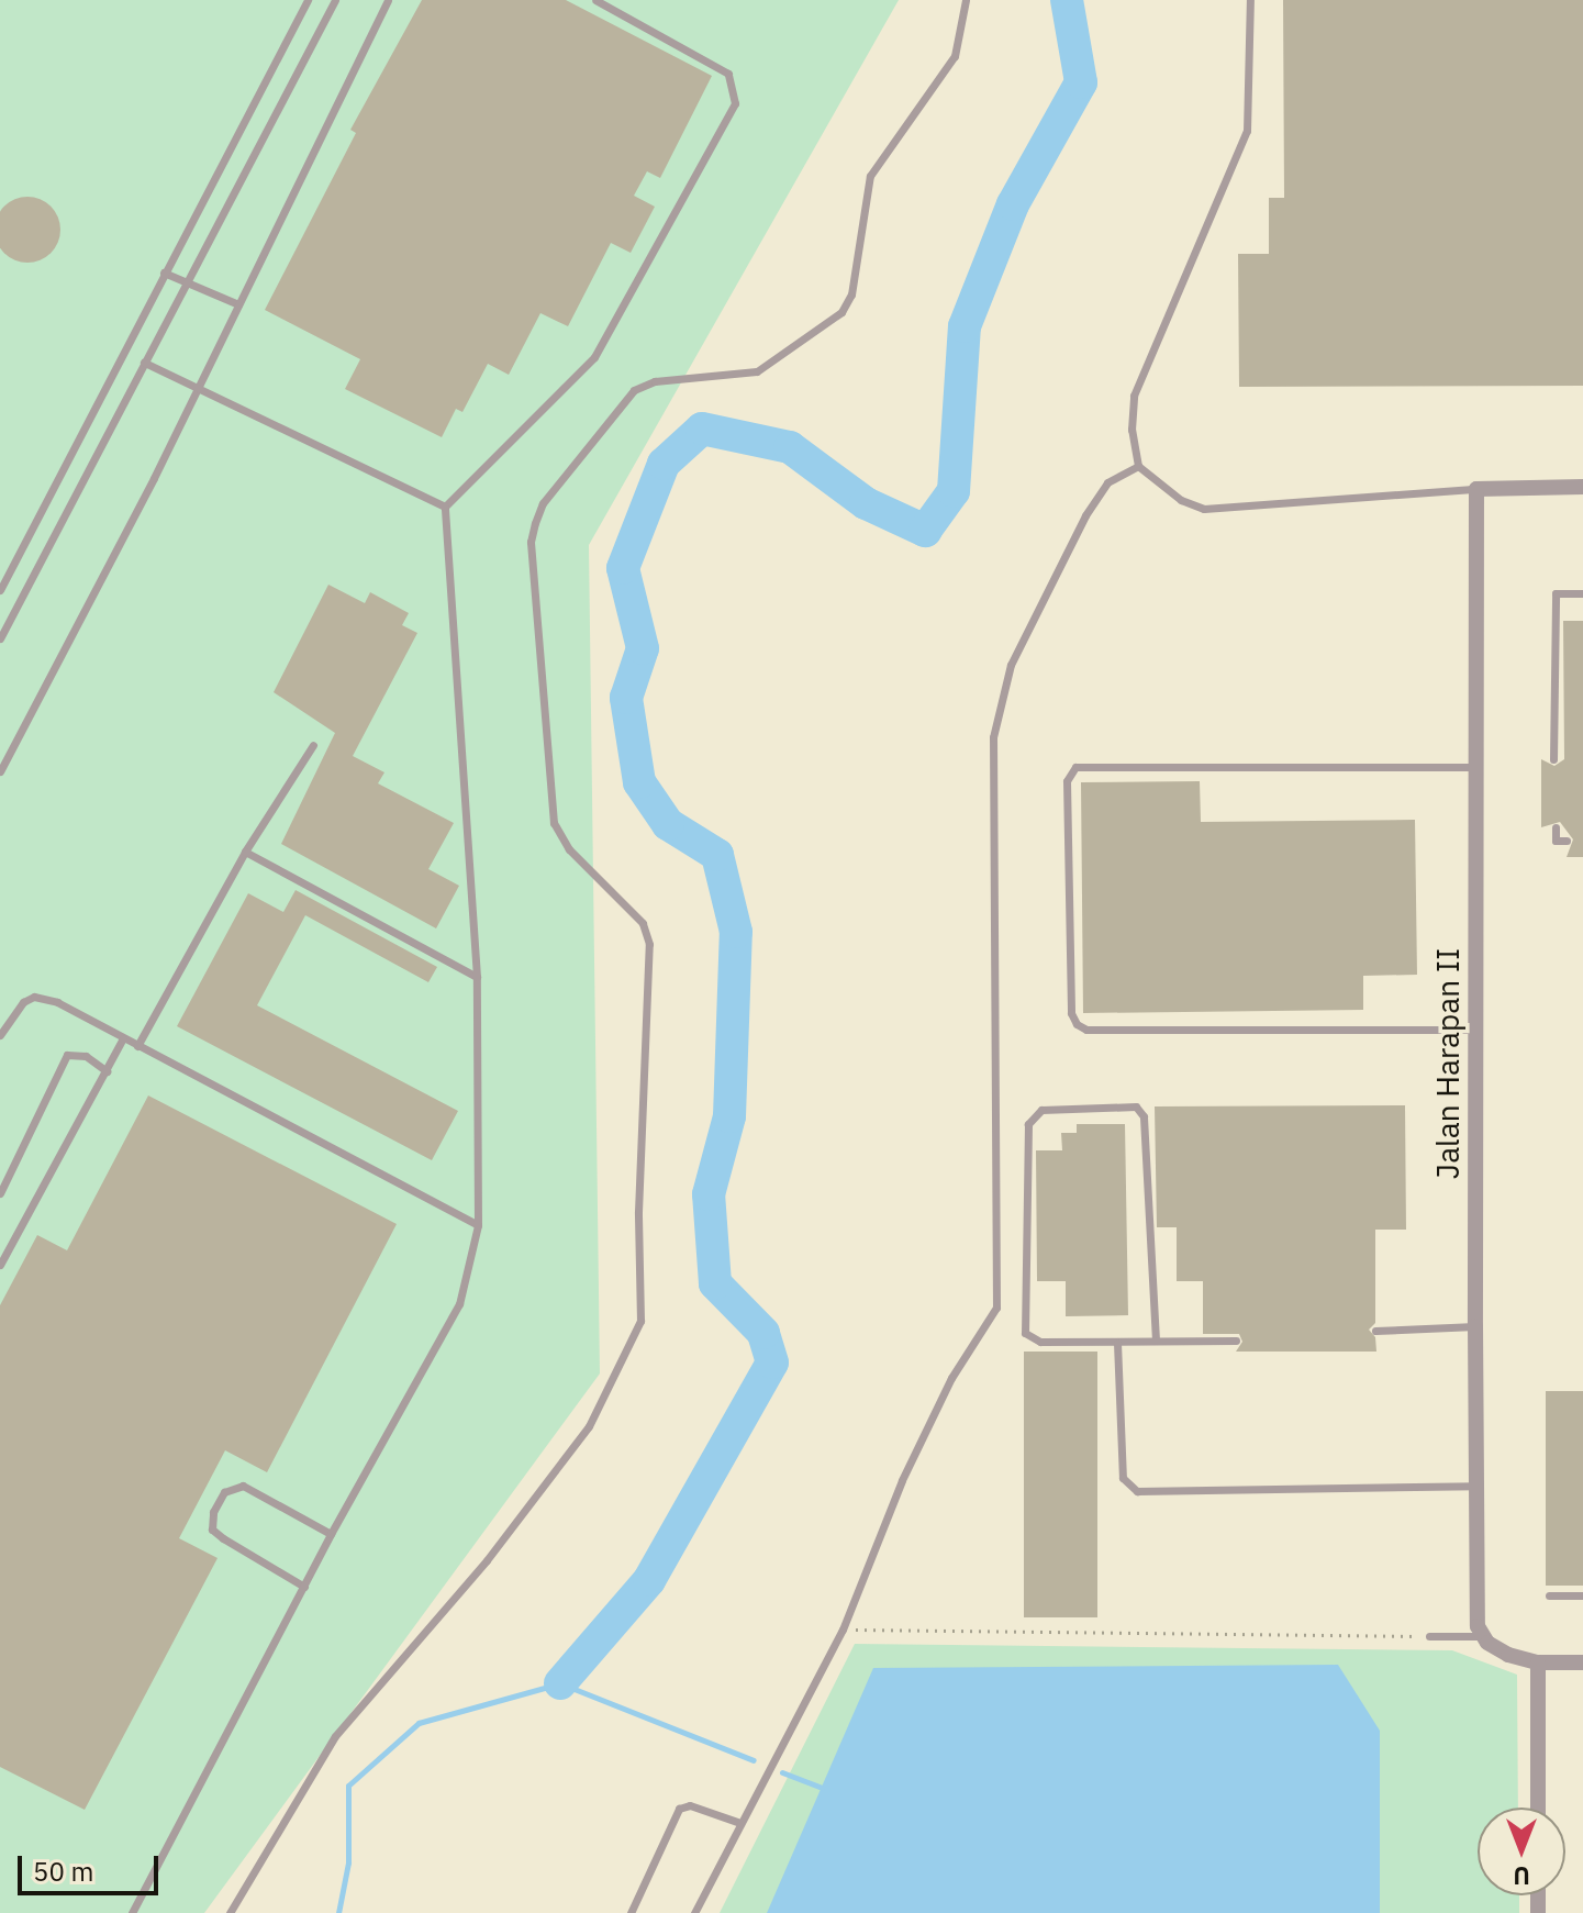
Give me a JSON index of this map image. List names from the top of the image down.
{
  "streets": {
    "street": ["Jalan Harapan II"]
  },
  "scale_bar": "50 m",
  "north": "bottom"
}
